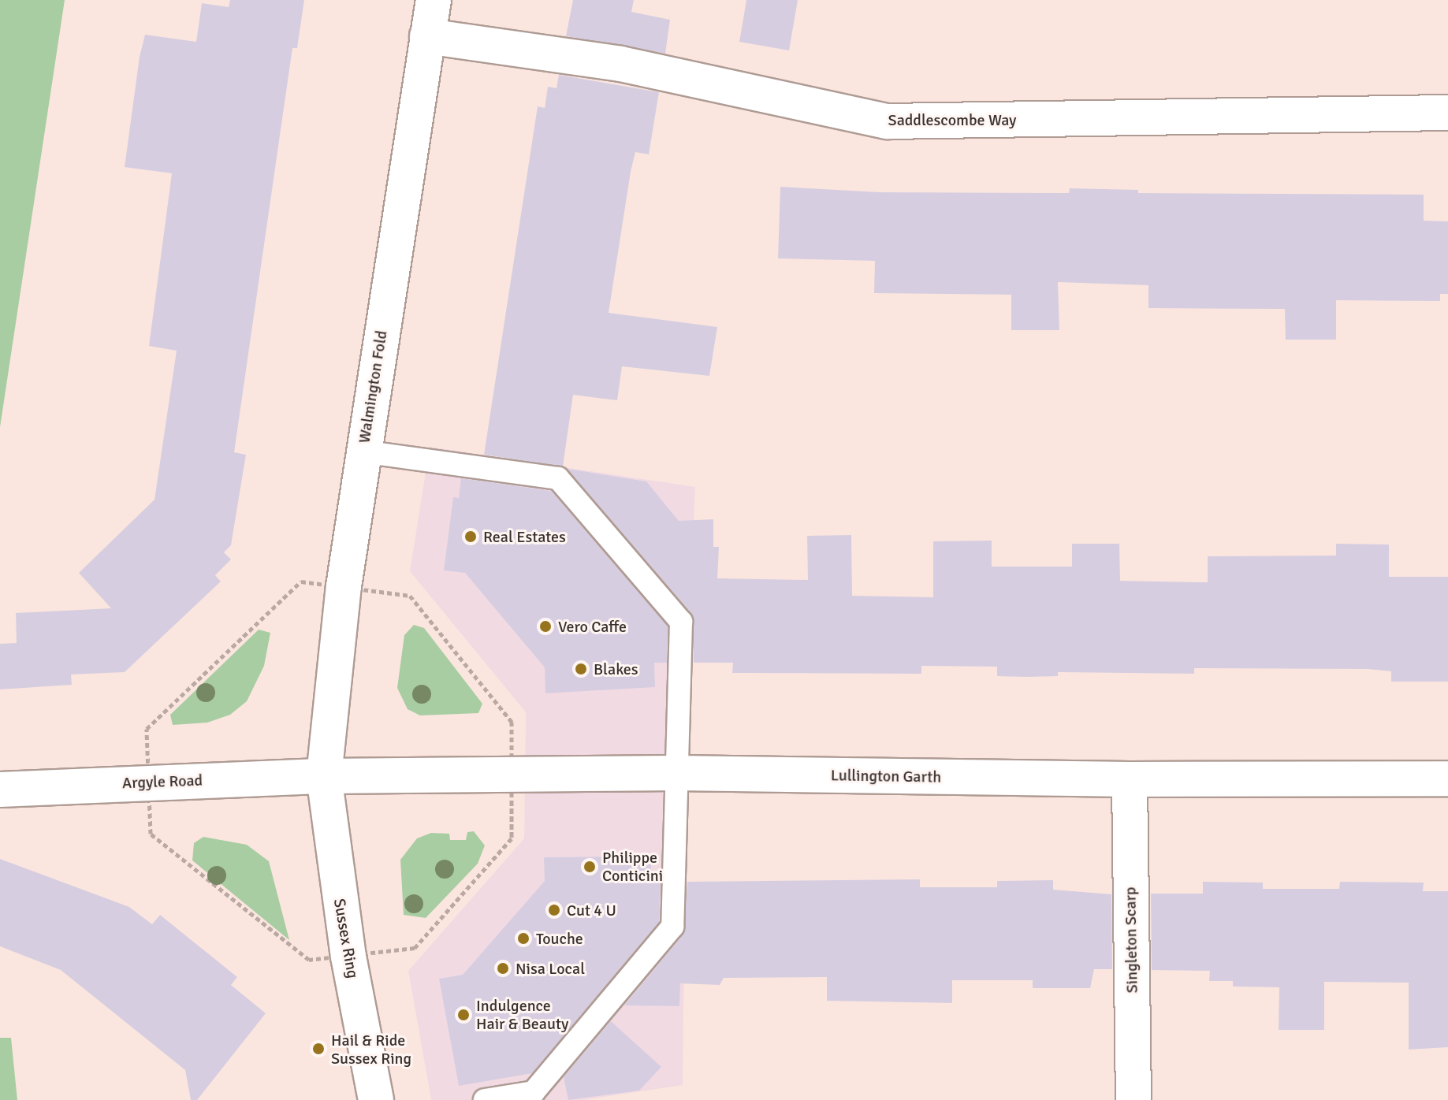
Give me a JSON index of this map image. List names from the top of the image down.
{
  "streets": {
    "street": [
      "Saddlescombe Way",
      "Walmington Fold",
      "Lullington Garth",
      "Argyle Road",
      "Sussex Ring",
      "Singleton Scarp"
    ]
  },
  "crossings": [
    ["Saddlescombe Way", "Walmington Fold"],
    ["Walmington Fold", "Lullington Garth"],
    ["Walmington Fold", "Argyle Road"],
    ["Walmington Fold", "Sussex Ring"],
    ["Lullington Garth", "Argyle Road"],
    ["Lullington Garth", "Sussex Ring"],
    ["Lullington Garth", "Singleton Scarp"],
    ["Argyle Road", "Sussex Ring"]
  ],
  "places": [
    "Real Estates",
    "Vero Caffe",
    "Blakes",
    "Philippe Conticini",
    "Cut 4 U",
    "Touche",
    "Nisa Local",
    "Indulgence Hair & Beauty",
    "Hail & Ride Sussex Ring"
  ]
}
